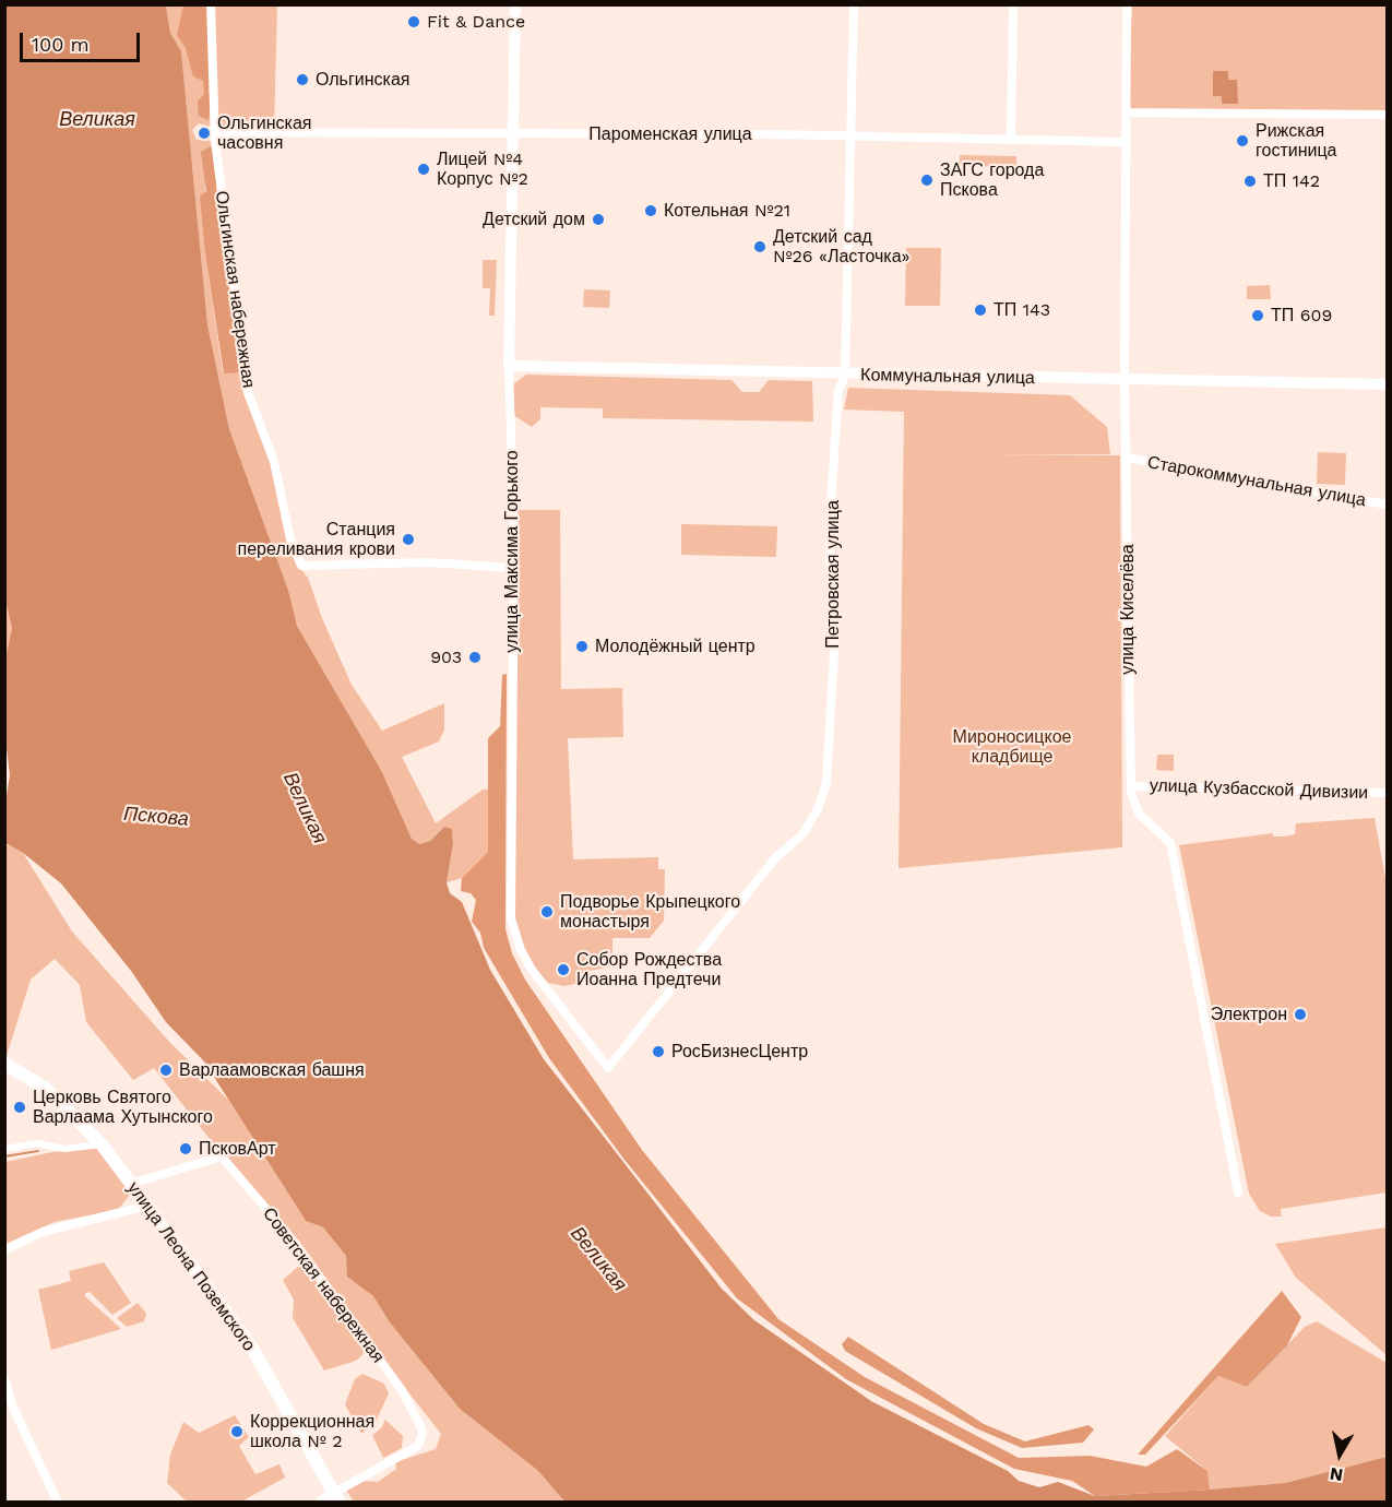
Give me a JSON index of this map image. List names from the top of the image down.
{
  "streets": {
    "main road": ["Коммунальная улица", "улица Максима Горького", "улица Леона Поземского"],
    "street": [
      "Пароменская улица",
      "Ольгинская набережная",
      "Старокоммунальная улица",
      "Петровская улица",
      "улица Киселёва",
      "улица Кузбасской Дивизии",
      "Советская набережная"
    ]
  },
  "crossings": [
    ["Пароменская улица", "Ольгинская набережная"],
    ["Пароменская улица", "улица Максима Горького"],
    ["Пароменская улица", "Петровская улица"],
    ["Пароменская улица", "улица Киселёва"],
    ["Ольгинская набережная", "улица Максима Горького"],
    ["Коммунальная улица", "улица Максима Горького"],
    ["Коммунальная улица", "Петровская улица"],
    ["Коммунальная улица", "улица Киселёва"],
    ["Старокоммунальная улица", "улица Киселёва"],
    ["улица Максима Горького", "Петровская улица"],
    ["улица Киселёва", "улица Кузбасской Дивизии"],
    ["улица Леона Поземского", "Советская набережная"]
  ],
  "water": ["Великая", "Пскова"],
  "parks": ["Мироносицкое кладбище"],
  "places": [
    "Fit & Dance",
    "Ольгинская",
    "Ольгинская часовня",
    "Рижская гостиница",
    "Лицей №4 Корпус №2",
    "ЗАГС города Пскова",
    "ТП 142",
    "Котельная №21",
    "Детский дом",
    "Детский сад №26 «Ласточка»",
    "ТП 143",
    "ТП 609",
    "Станция переливания крови",
    "Молодёжный центр",
    "903",
    "Подворье Крыпецкого монастыря",
    "Собор Рождества Иоанна Предтечи",
    "Электрон",
    "РосБизнесЦентр",
    "Варлаамовская башня",
    "Церковь Святого Варлаама Хутынского",
    "ПсковАрт",
    "Коррекционная школа № 2"
  ],
  "scale_bar": "100 m",
  "north": "bottom"
}
